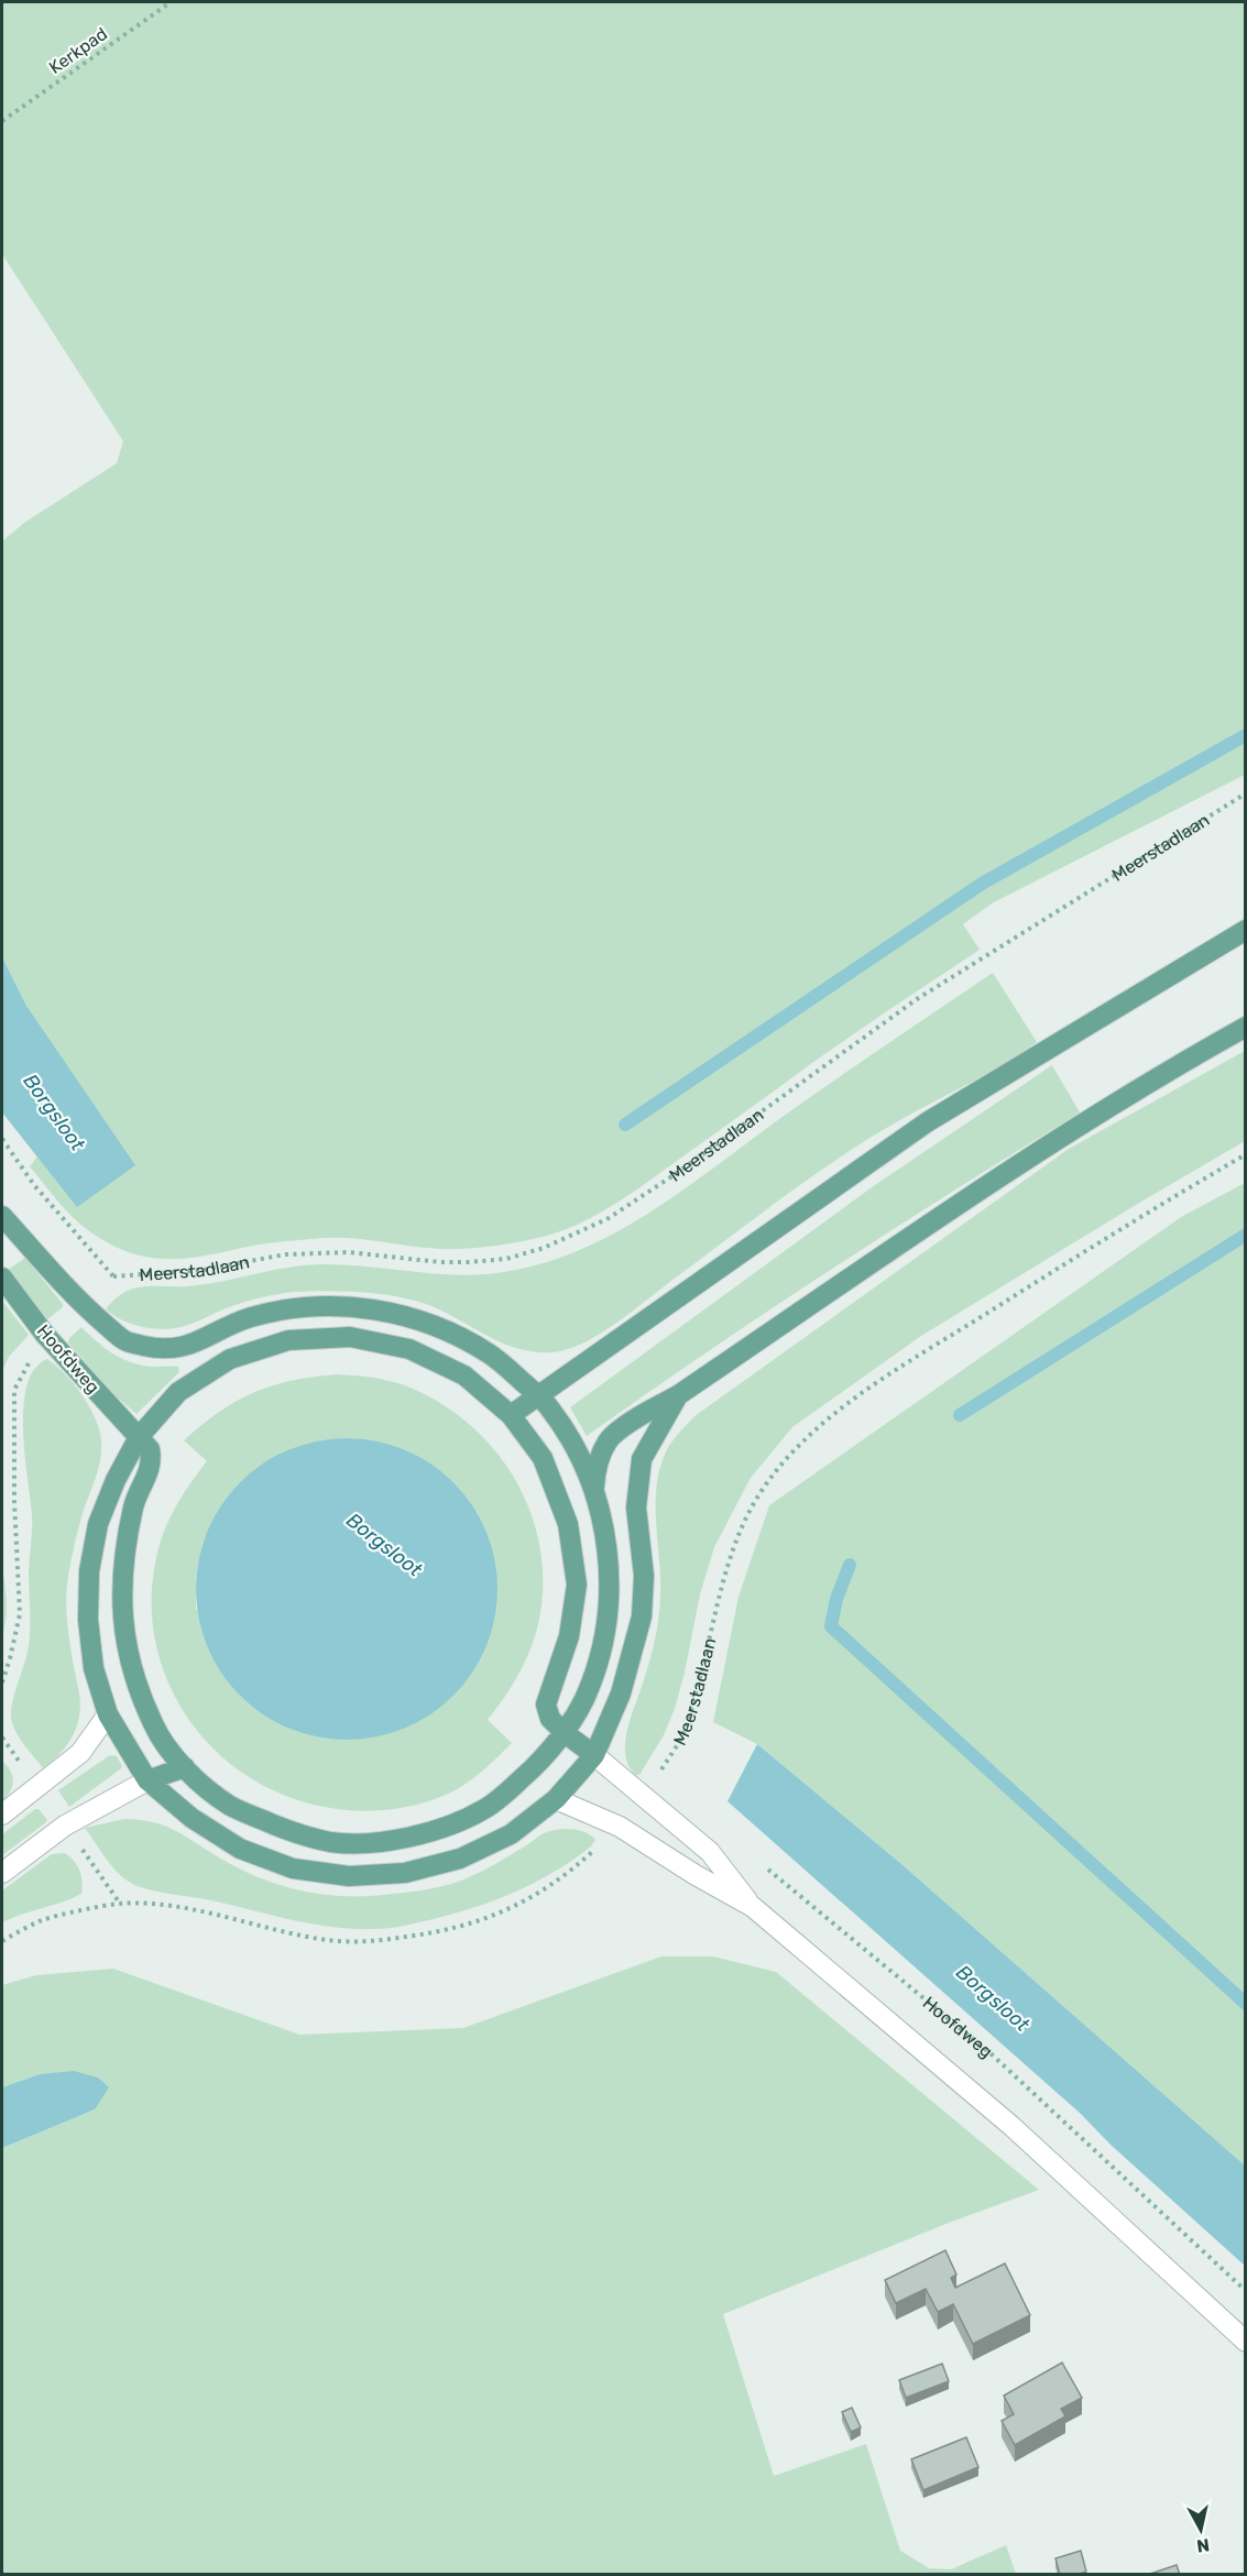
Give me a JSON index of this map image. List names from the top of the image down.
{
  "streets": {
    "main road": ["Hoofdweg"],
    "path": ["Kerkpad", "Meerstadlaan"]
  },
  "water": ["Borgsloot"],
  "north": "bottom"
}
